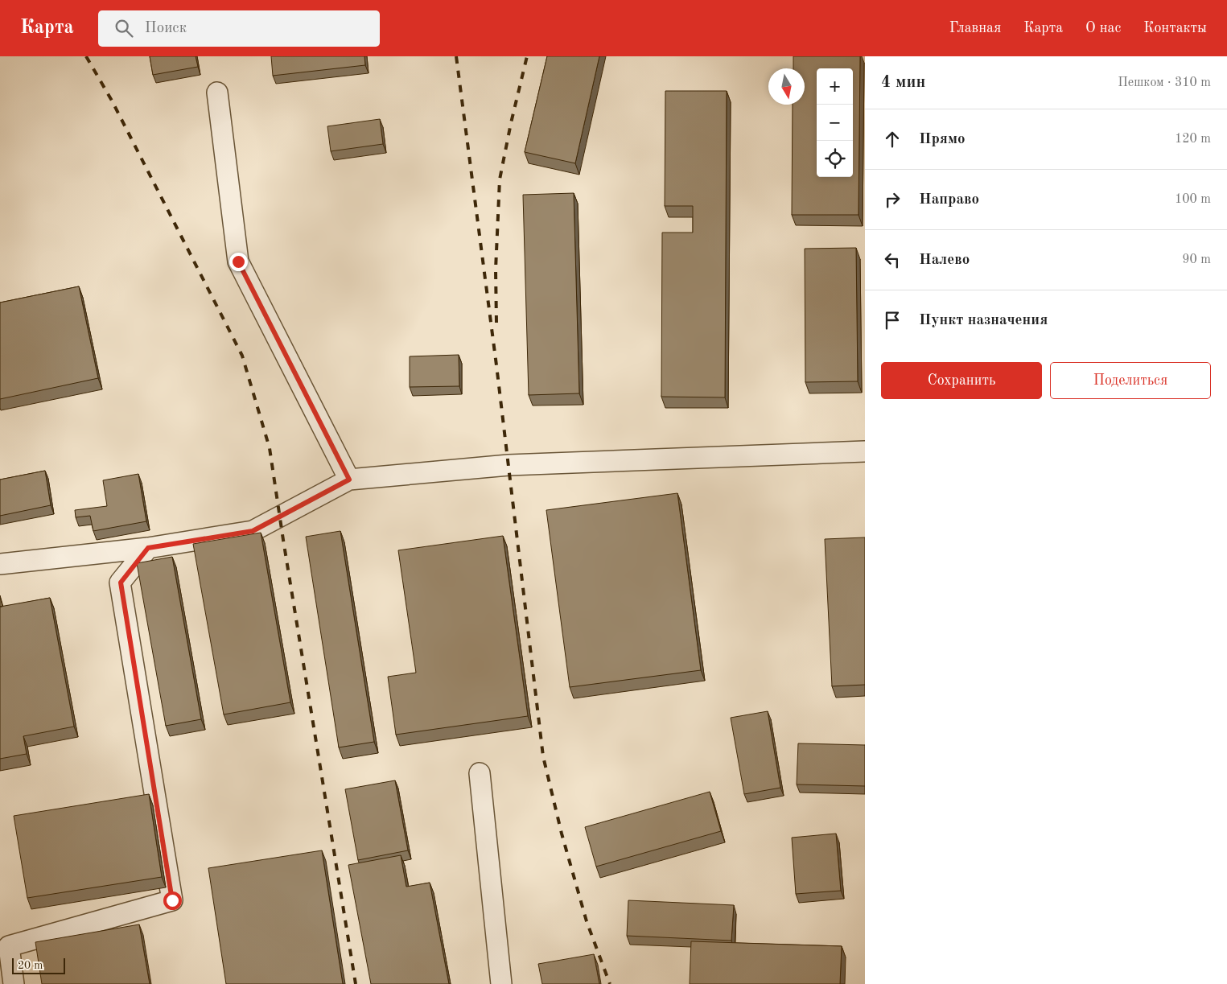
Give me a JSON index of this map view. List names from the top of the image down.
{
  "scale_bar": "20 m",
  "north": "bottom",
  "page": {
    "header": "Карта",
    "search": "Поиск",
    "nav": [
      "Главная",
      "Карта",
      "О нас",
      "Контакты"
    ],
    "heading": ["4 мин", "Пешком · 310 m"],
    "map_buttons": ["+", "−"],
    "list": [
      ["Прямо", "120 m"],
      ["Направо", "100 m"],
      ["Налево", "90 m"],
      "Пункт назначения"
    ],
    "buttons": ["Сохранить", "Поделиться"],
    "scale": "20 m"
  }
}
